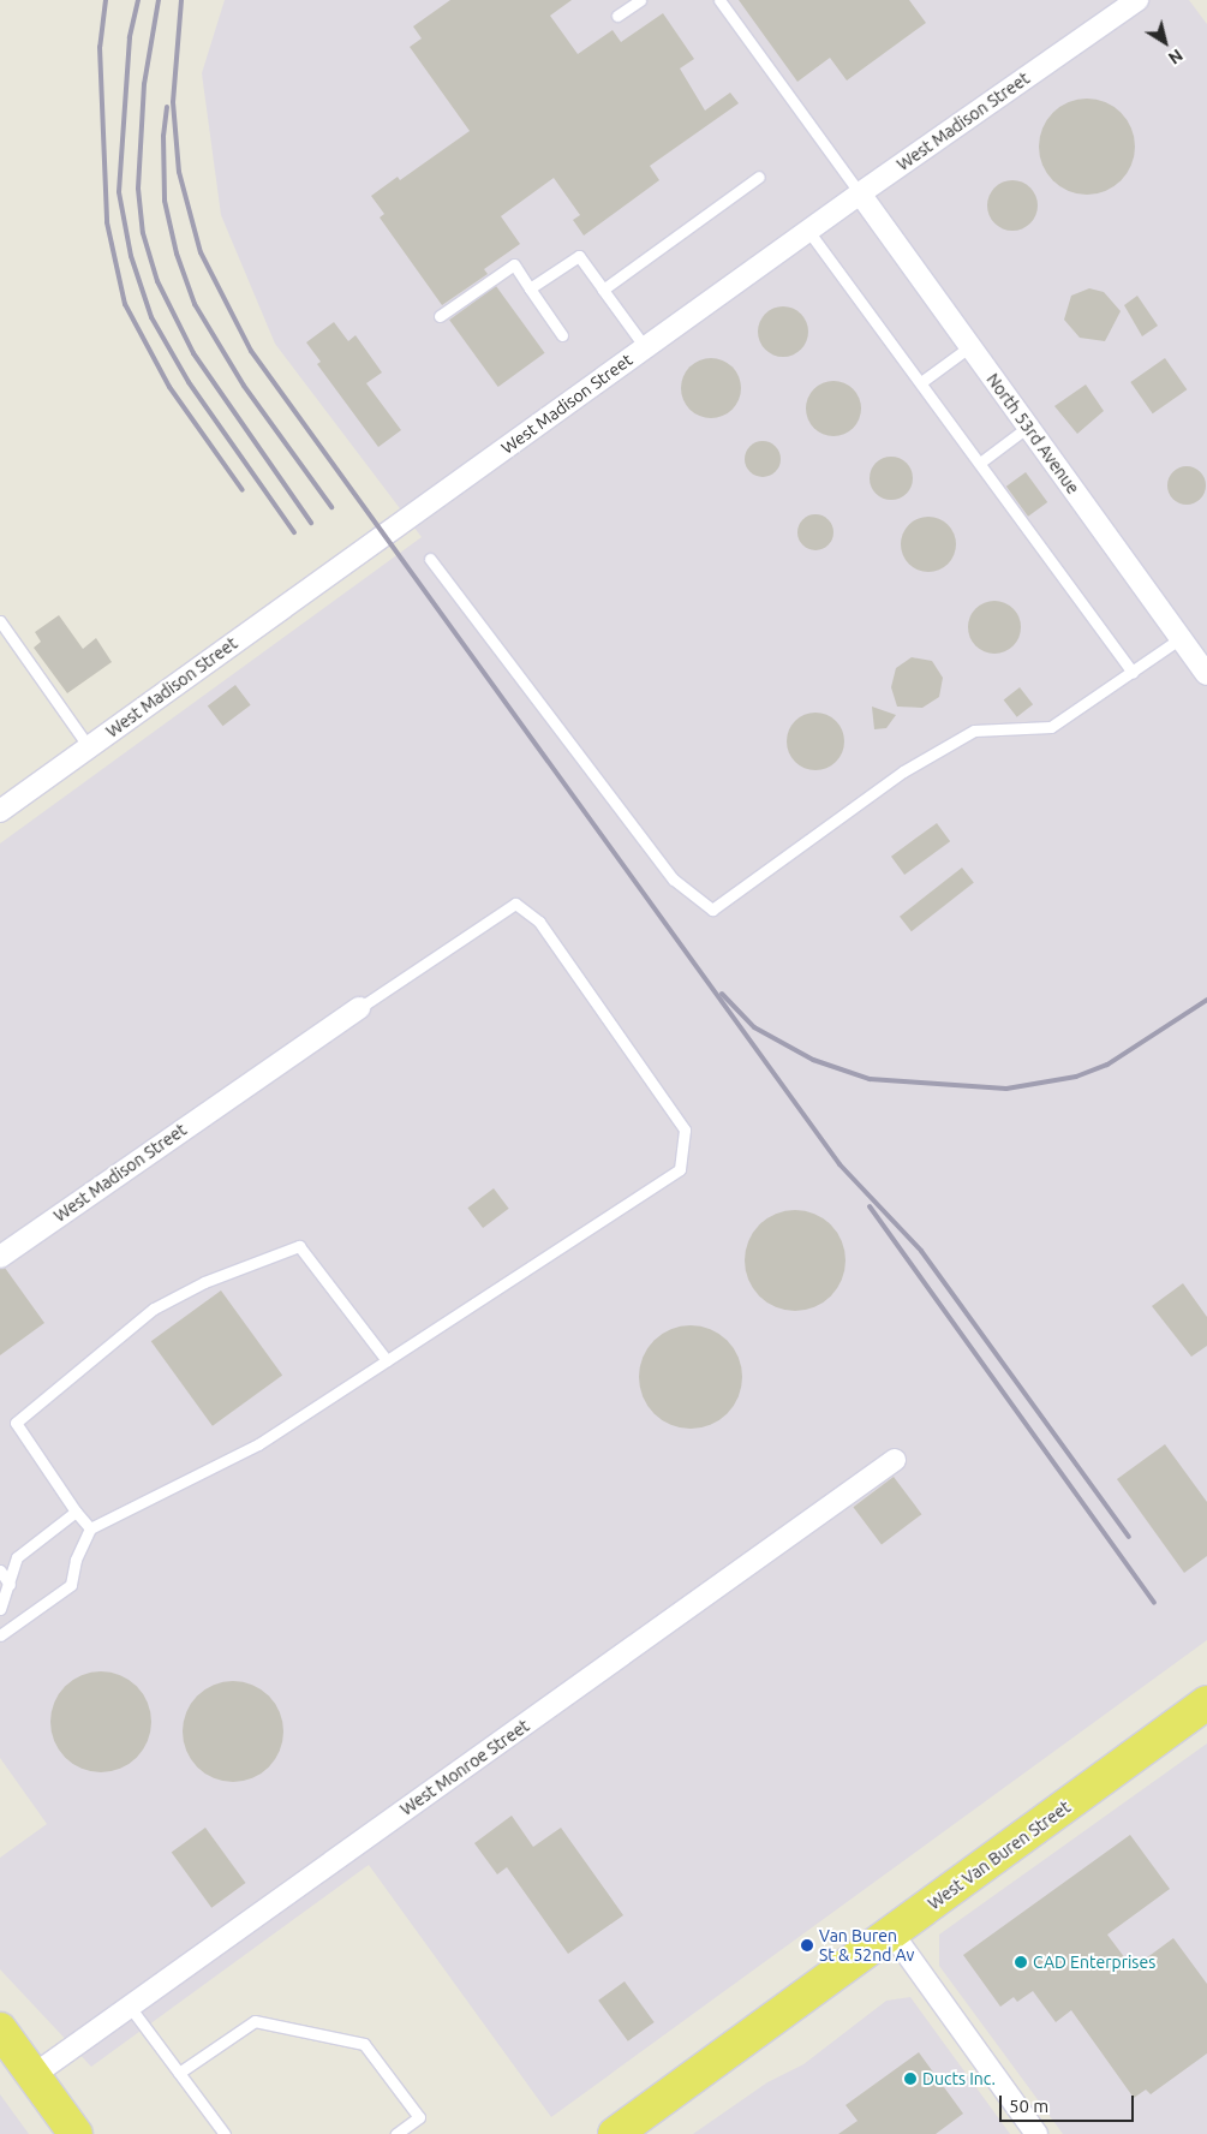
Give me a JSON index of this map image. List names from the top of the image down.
{
  "streets": {
    "main road": ["West Van Buren Street"],
    "street": ["West Madison Street", "North 53rd Avenue", "West Monroe Street"]
  },
  "crossings": [
    ["West Madison Street", "North 53rd Avenue"]
  ],
  "places": ["Van Buren St & 52nd Av", "CAD Enterprises", "Ducts Inc."],
  "scale_bar": "50 m",
  "north": "bottom right"
}
